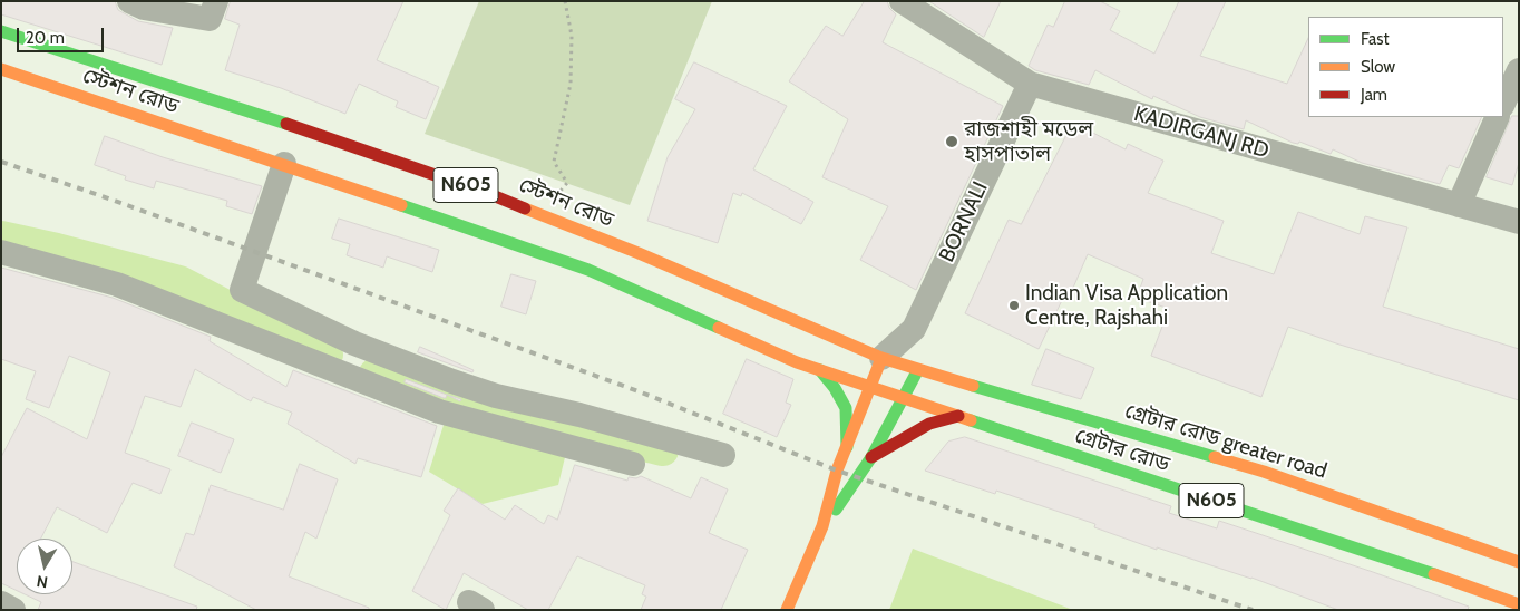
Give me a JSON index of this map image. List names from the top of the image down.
{
  "streets": {
    "main road": [
      "স্টেশন রোড",
      "N605",
      "গ্রেটার রোড greater road",
      "গ্রেটার রোড"
    ],
    "street": ["KADIRGANJ RD", "BORNALI"]
  },
  "crossings": [
    ["স্টেশন রোড", "BORNALI"],
    ["স্টেশন রোড", "গ্রেটার রোড greater road"],
    ["স্টেশন রোড", "গ্রেটার রোড"],
    ["KADIRGANJ RD", "BORNALI"]
  ],
  "places": ["রাজশাহী মডেল হাসপাতাল", "Indian Visa Application Centre, Rajshahi"],
  "legend": ["Fast", "Slow", "Jam"],
  "scale_bar": "20 m",
  "north": "bottom"
}
